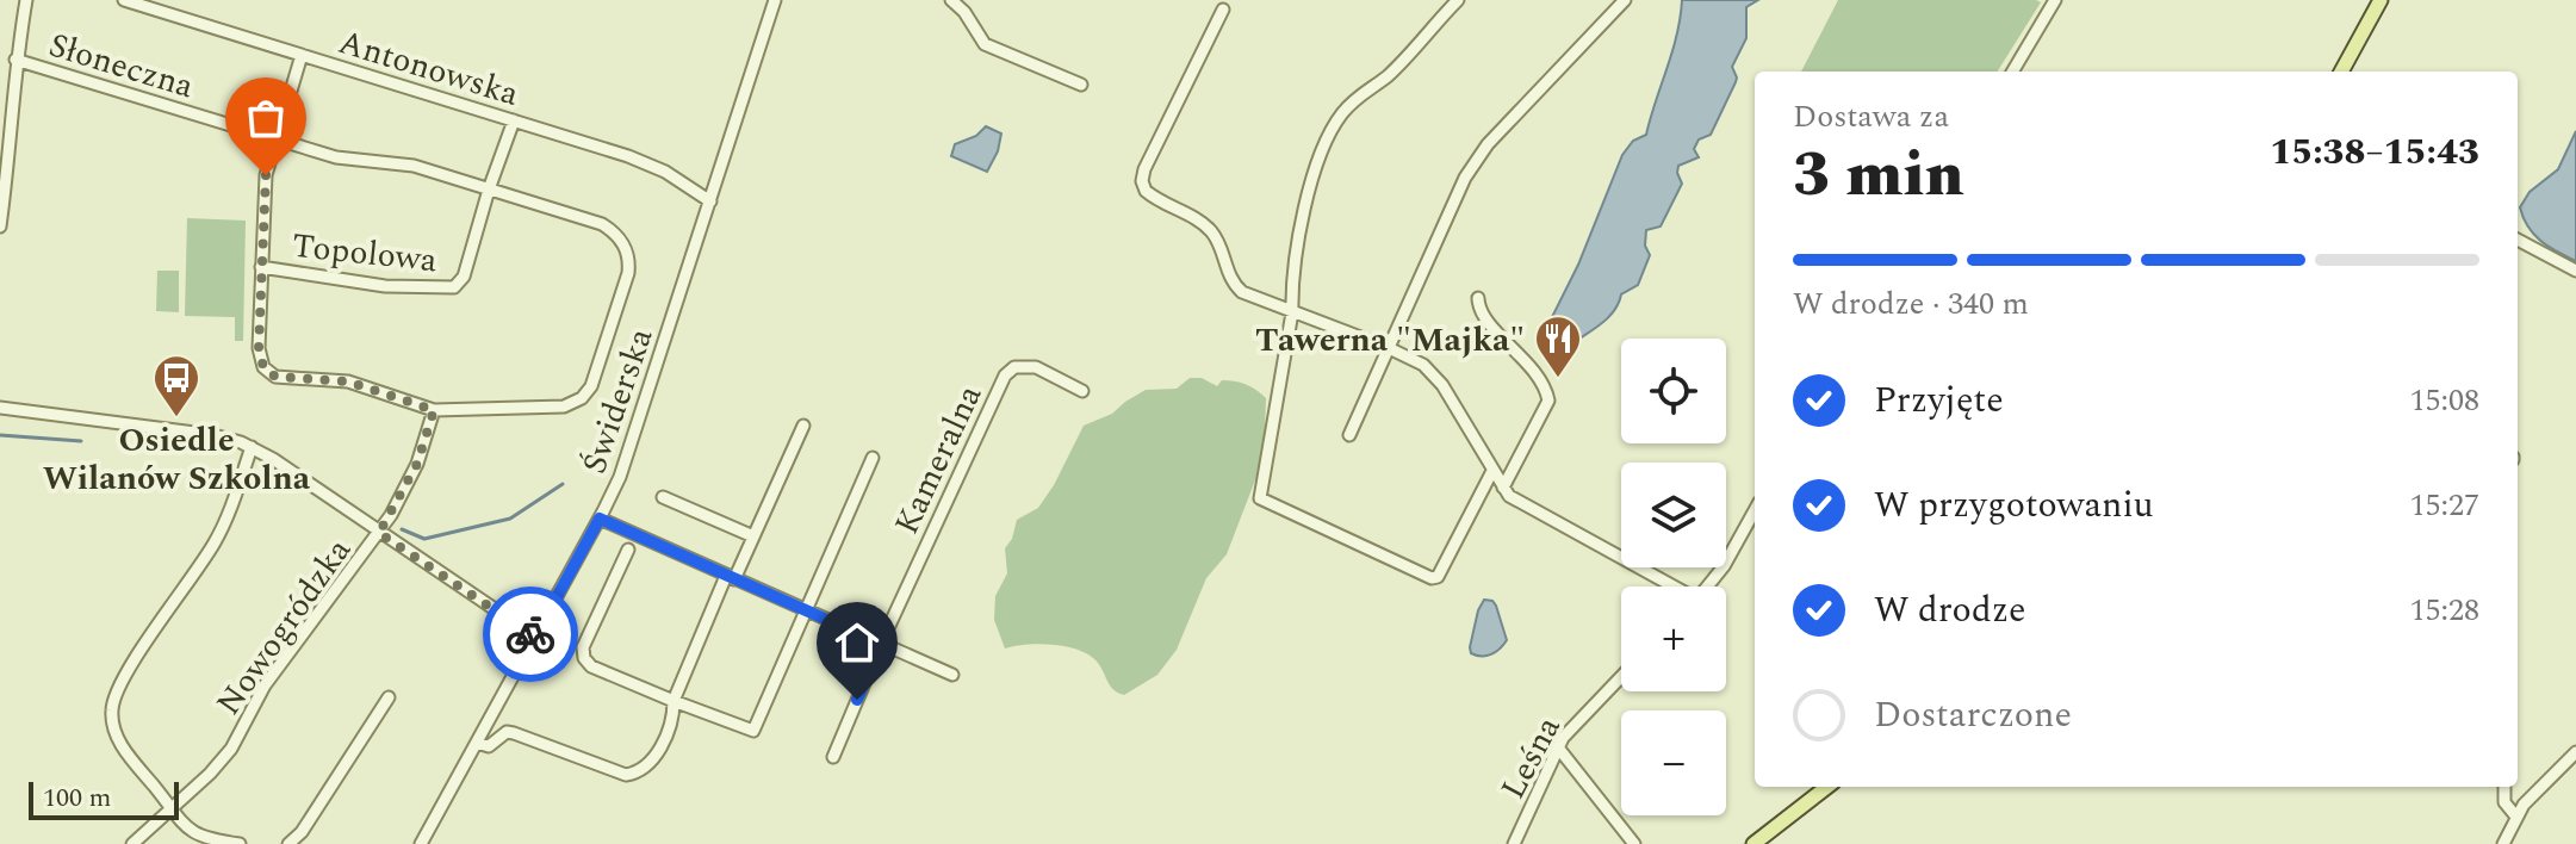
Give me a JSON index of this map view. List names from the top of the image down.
{
  "streets": {
    "street": [
      "Słoneczna",
      "Antonowska",
      "Topolowa",
      "Świderska",
      "Kameralna",
      "Nowogródzka",
      "Leśna"
    ]
  },
  "crossings": [
    ["Słoneczna", "Topolowa"],
    ["Słoneczna", "Nowogródzka"],
    ["Antonowska", "Topolowa"],
    ["Antonowska", "Świderska"]
  ],
  "places": {
    "restaurant": ["Tawerna \"Majka\""],
    "bus stop": ["Osiedle Wilanów Szkolna"]
  },
  "scale_bar": "100 m",
  "page": {
    "heading": ["3 min", "Dostawa za", "15:38–15:43"],
    "bar": "W drodze · 340 m",
    "map_buttons": ["+", "−"],
    "list": [
      ["Przyjęte", "15:08"],
      ["W przygotowaniu", "15:27"],
      ["W drodze", "15:28"],
      "Dostarczone"
    ],
    "scale": "100 m"
  }
}
